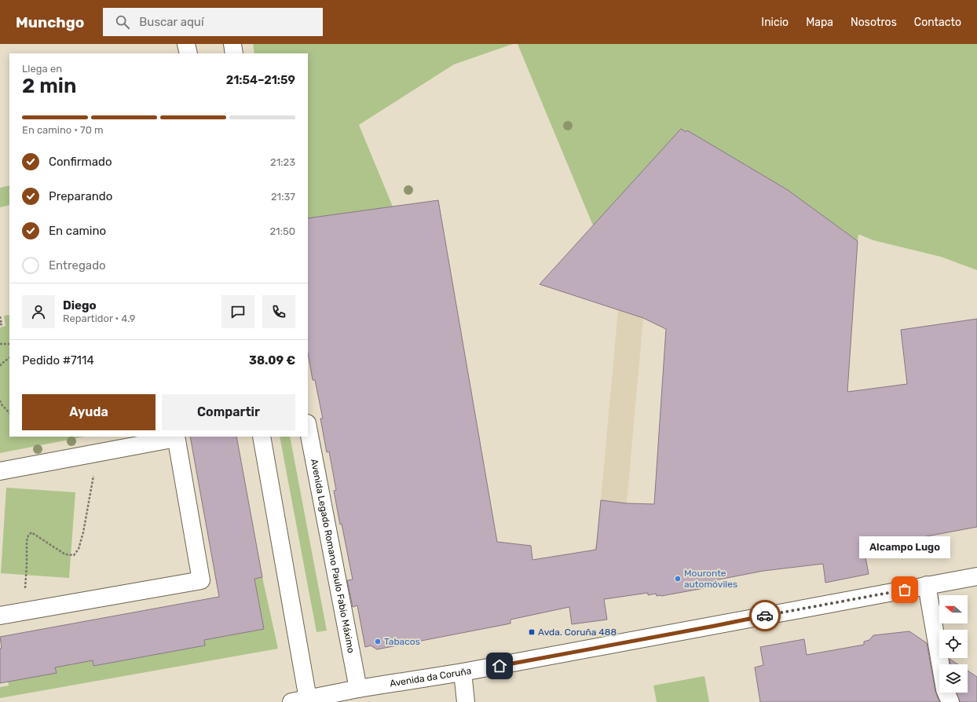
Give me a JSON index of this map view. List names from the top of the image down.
{
  "streets": {
    "street": ["Avenida Legado Romano Paulo Fabio Máximo", "Avenida da Coruña"]
  },
  "crossings": [
    ["Avenida Legado Romano Paulo Fabio Máximo", "Avenida da Coruña"]
  ],
  "places": {
    "other": ["Mouronte automóviles", "Alcampo Lugo", "Tabacos"],
    "transit": ["Avda. Coruña 488"]
  },
  "north": "left",
  "page": {
    "header": "Munchgo",
    "search": "Buscar aquí",
    "nav": [
      "Inicio",
      "Mapa",
      "Nosotros",
      "Contacto"
    ],
    "heading": ["2 min", "Llega en", "21:54–21:59"],
    "panel": [
      "Diego",
      "Repartidor · 4.9",
      "Pedido #7114",
      "38.09 €"
    ],
    "bar": "En camino · 70 m",
    "list": [
      ["Confirmado", "21:23"],
      ["Preparando", "21:37"],
      ["En camino", "21:50"],
      "Entregado"
    ],
    "buttons": ["Ayuda", "Compartir"],
    "bubble": "Alcampo Lugo"
  }
}
